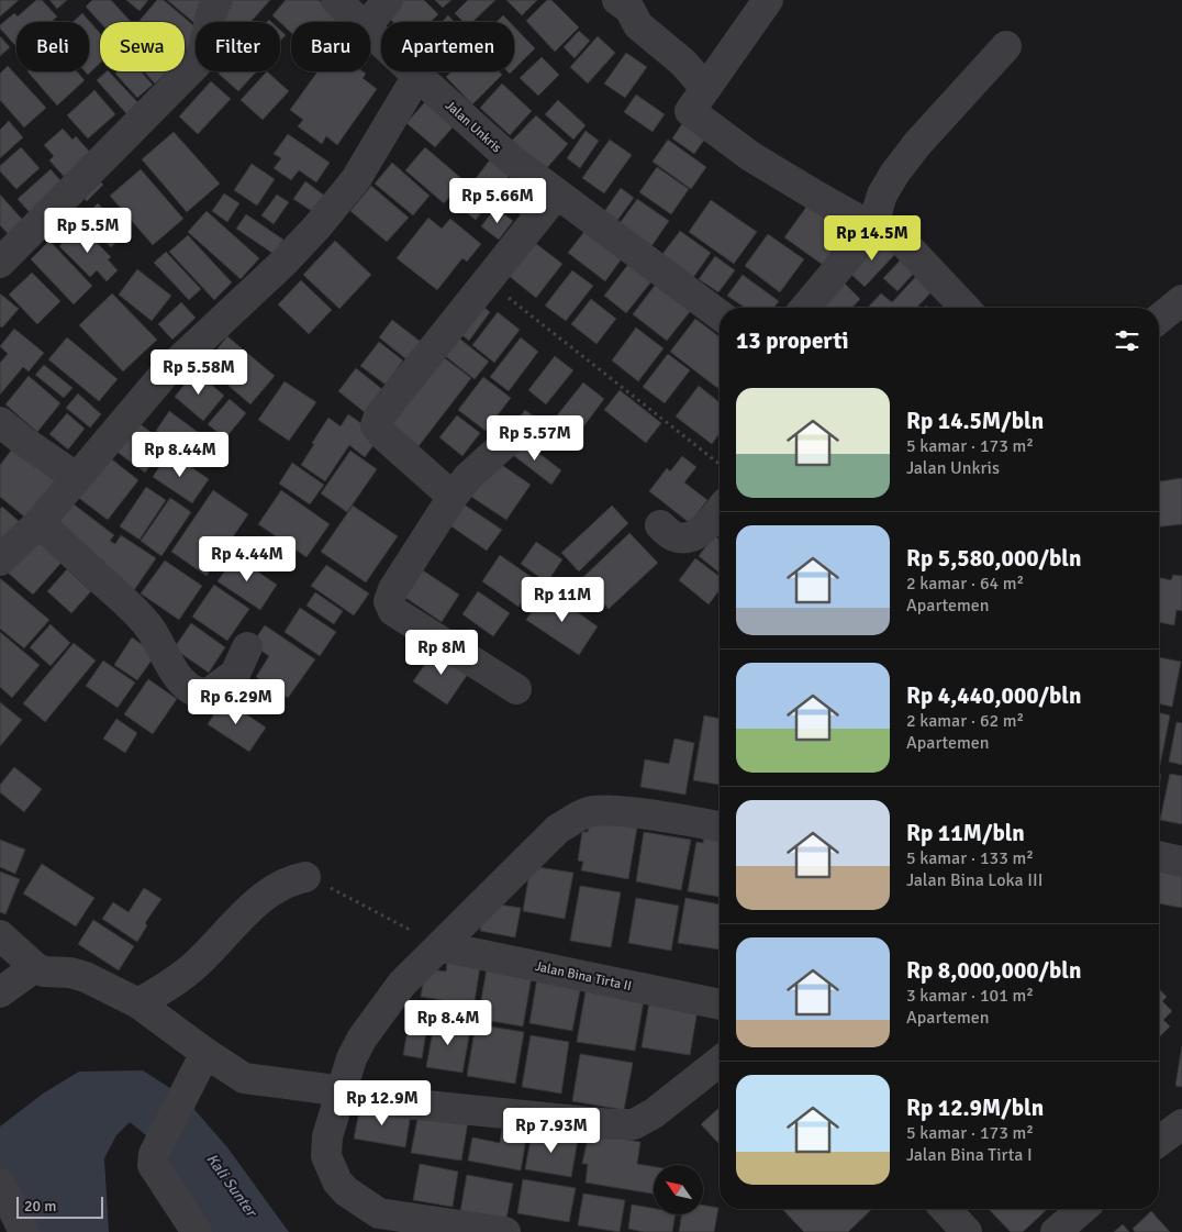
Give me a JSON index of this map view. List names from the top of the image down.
{
  "streets": {
    "street": ["Jalan Unkris", "Jalan Bina Tirta II"]
  },
  "water": ["Kali Sunter"],
  "scale_bar": "20 m",
  "north": "top left",
  "page": {
    "chip": [
      "Beli",
      "Sewa",
      "Filter",
      "Baru",
      "Apartemen"
    ],
    "price": [
      "Rp 5.66M",
      "Rp 5.5M",
      "Rp 14.5M",
      "Rp 5.58M",
      "Rp 5.57M",
      "Rp 8.44M",
      "Rp 4.44M",
      "Rp 11M",
      "Rp 8M",
      "Rp 6.29M",
      "Rp 8.4M",
      "Rp 12.9M",
      "Rp 7.93M"
    ],
    "heading": "13 properti",
    "list": [
      {
        "name": "Rp 14.5M/bln",
        "note": "5 kamar · 173 m² · Jalan Unkris"
      },
      {
        "name": "Rp 5,580,000/bln",
        "note": "2 kamar · 64 m² · Apartemen"
      },
      {
        "name": "Rp 4,440,000/bln",
        "note": "2 kamar · 62 m² · Apartemen"
      },
      {
        "name": "Rp 11M/bln",
        "note": "5 kamar · 133 m² · Jalan Bina Loka III"
      },
      {
        "name": "Rp 8,000,000/bln",
        "note": "3 kamar · 101 m² · Apartemen"
      },
      {
        "name": "Rp 12.9M/bln",
        "note": "5 kamar · 173 m² · Jalan Bina Tirta I"
      }
    ],
    "scale": "20 m"
  }
}
